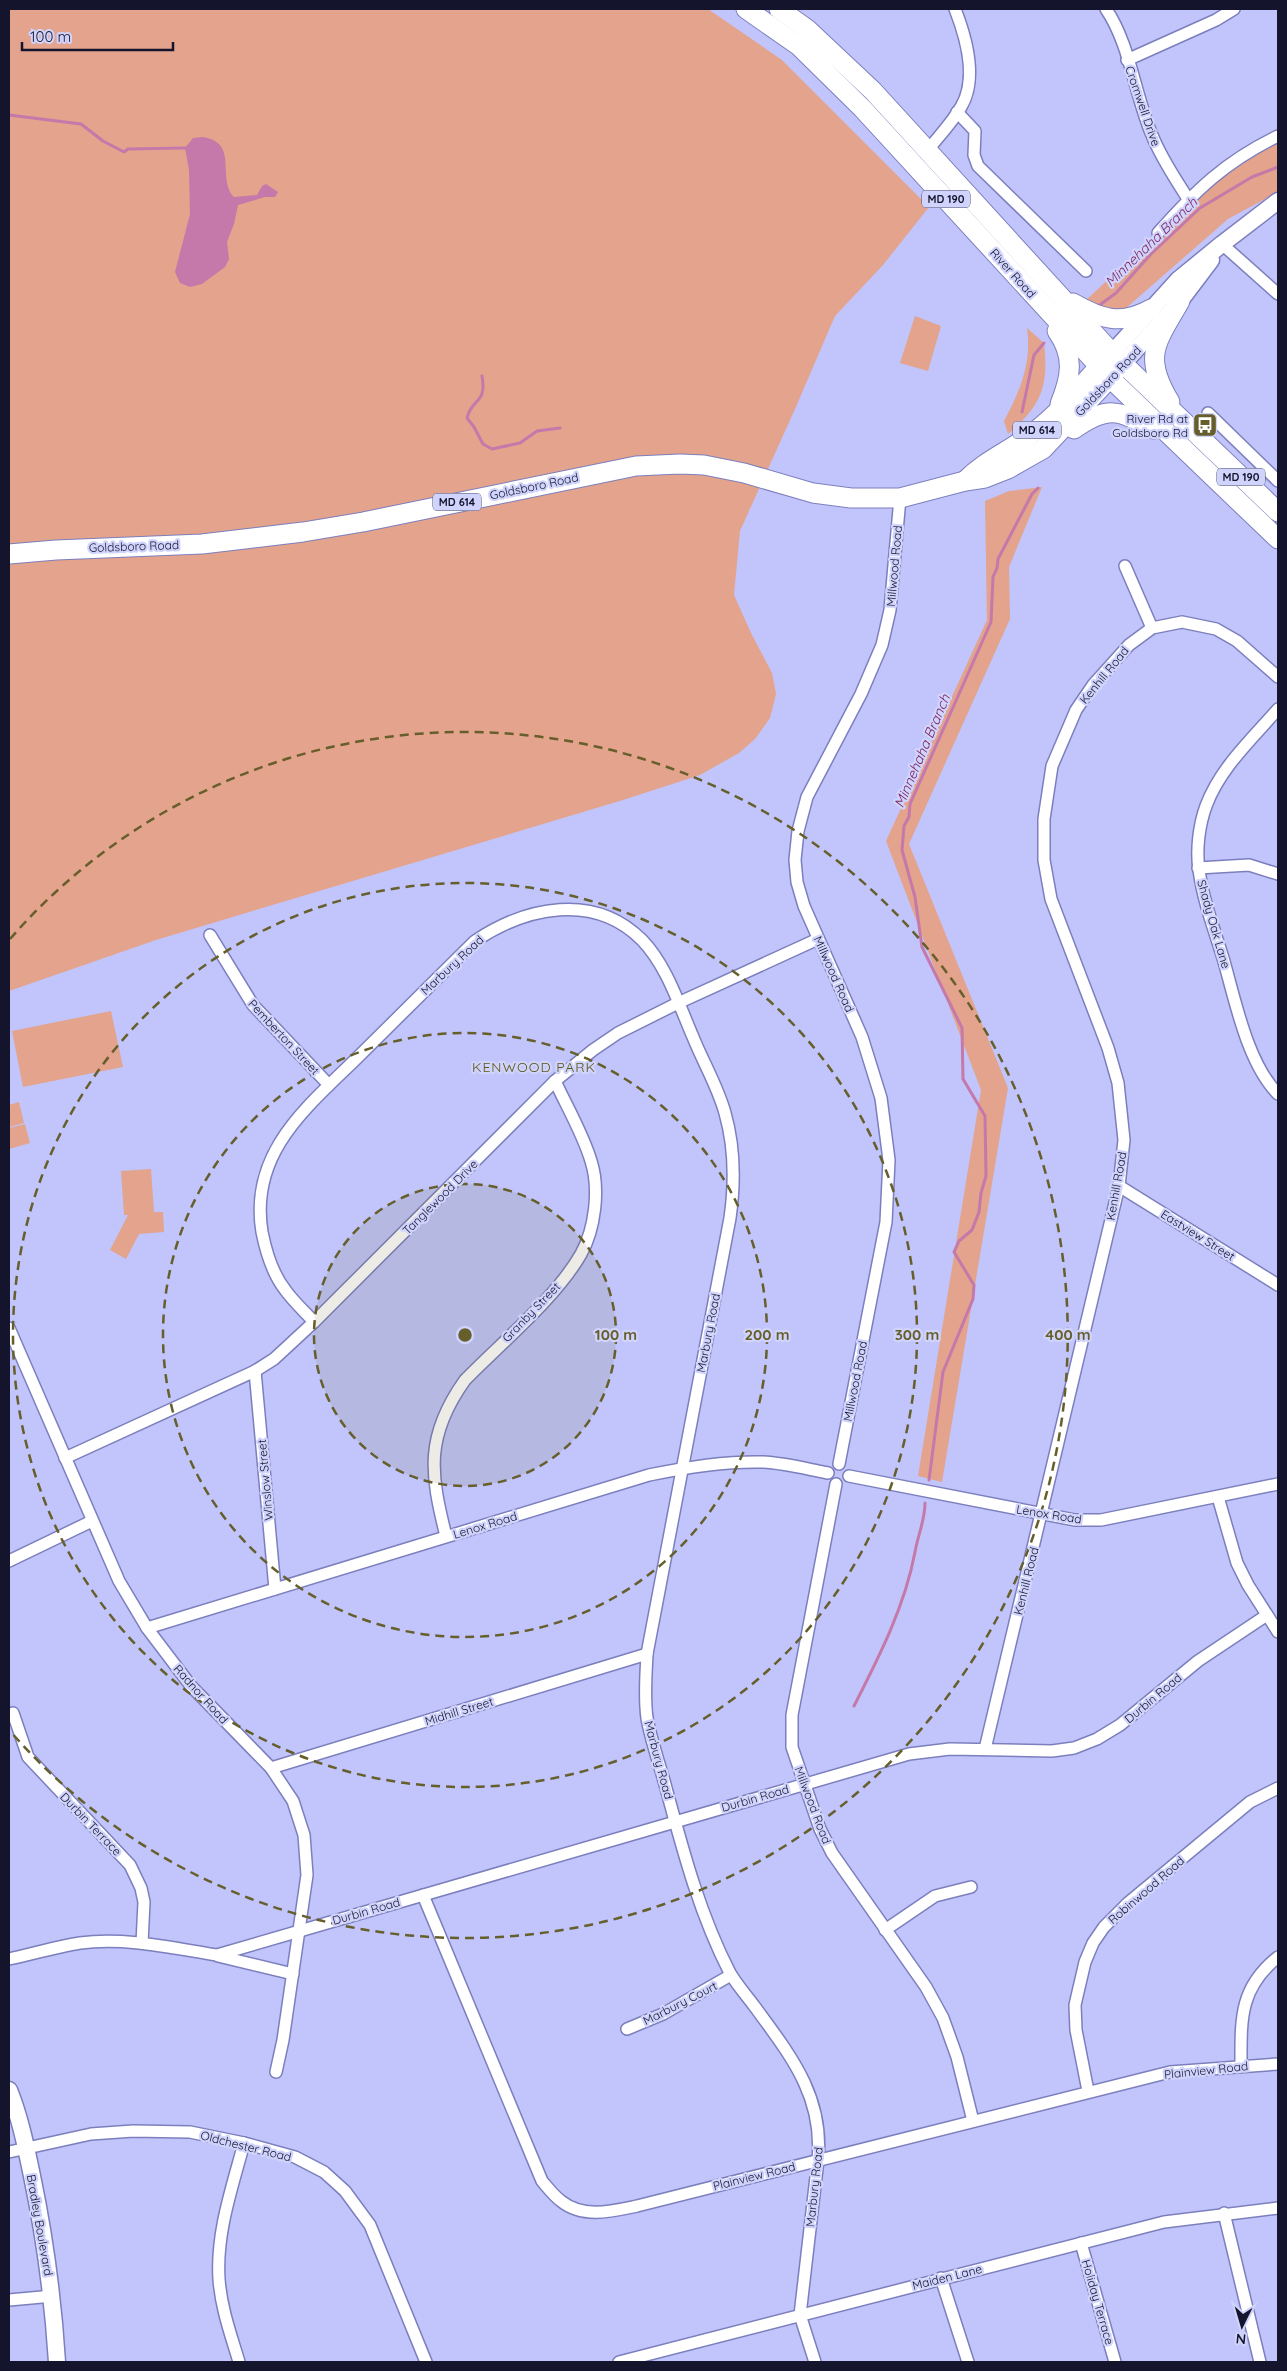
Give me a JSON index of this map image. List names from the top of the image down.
{
  "streets": {
    "main road": [
      "MD 190",
      "River Road",
      "Goldsboro Road",
      "MD 614",
      "Bradley Boulevard"
    ],
    "street": [
      "Cromwell Drive",
      "Millwood Road",
      "Kenhill Road",
      "Shady Oak Lane",
      "Marbury Road",
      "Pemberton Street",
      "Tanglewood Drive",
      "Eastview Street",
      "Granby Street",
      "Winslow Street",
      "Lenox Road",
      "Radnor Road",
      "Durbin Road",
      "Midhill Street",
      "Durbin Terrace",
      "Robinwood Road",
      "Marbury Court",
      "Plainview Road",
      "Oldchester Road",
      "Maiden Lane",
      "Holiday Terrace"
    ]
  },
  "crossings": [
    ["River Road", "Goldsboro Road"],
    ["Goldsboro Road", "Millwood Road"],
    ["Millwood Road", "Tanglewood Drive"],
    ["Millwood Road", "Lenox Road"],
    ["Millwood Road", "Durbin Road"],
    ["Millwood Road", "Plainview Road"],
    ["Kenhill Road", "Eastview Street"],
    ["Kenhill Road", "Lenox Road"],
    ["Kenhill Road", "Durbin Road"],
    ["Marbury Road", "Pemberton Street"],
    ["Marbury Road", "Tanglewood Drive"],
    ["Marbury Road", "Lenox Road"],
    ["Marbury Road", "Durbin Road"],
    ["Marbury Road", "Midhill Street"],
    ["Marbury Road", "Marbury Court"],
    ["Marbury Road", "Plainview Road"],
    ["Marbury Road", "Maiden Lane"],
    ["Tanglewood Drive", "Granby Street"],
    ["Tanglewood Drive", "Winslow Street"],
    ["Tanglewood Drive", "Radnor Road"],
    ["Granby Street", "Lenox Road"],
    ["Winslow Street", "Lenox Road"],
    ["Lenox Road", "Radnor Road"],
    ["Radnor Road", "Durbin Road"],
    ["Radnor Road", "Midhill Street"],
    ["Durbin Road", "Durbin Terrace"],
    ["Durbin Road", "Plainview Road"],
    ["Robinwood Road", "Plainview Road"],
    ["Oldchester Road", "Bradley Boulevard"],
    ["Maiden Lane", "Holiday Terrace"]
  ],
  "districts": ["KENWOOD PARK"],
  "water": ["Minnehaha Branch"],
  "places": {
    "bus stop": ["River Rd at Goldsboro Rd"]
  },
  "scale_bar": "100 m",
  "north": "bottom",
  "rings": [
    "100 m",
    "200 m",
    "300 m",
    "400 m"
  ]
}
